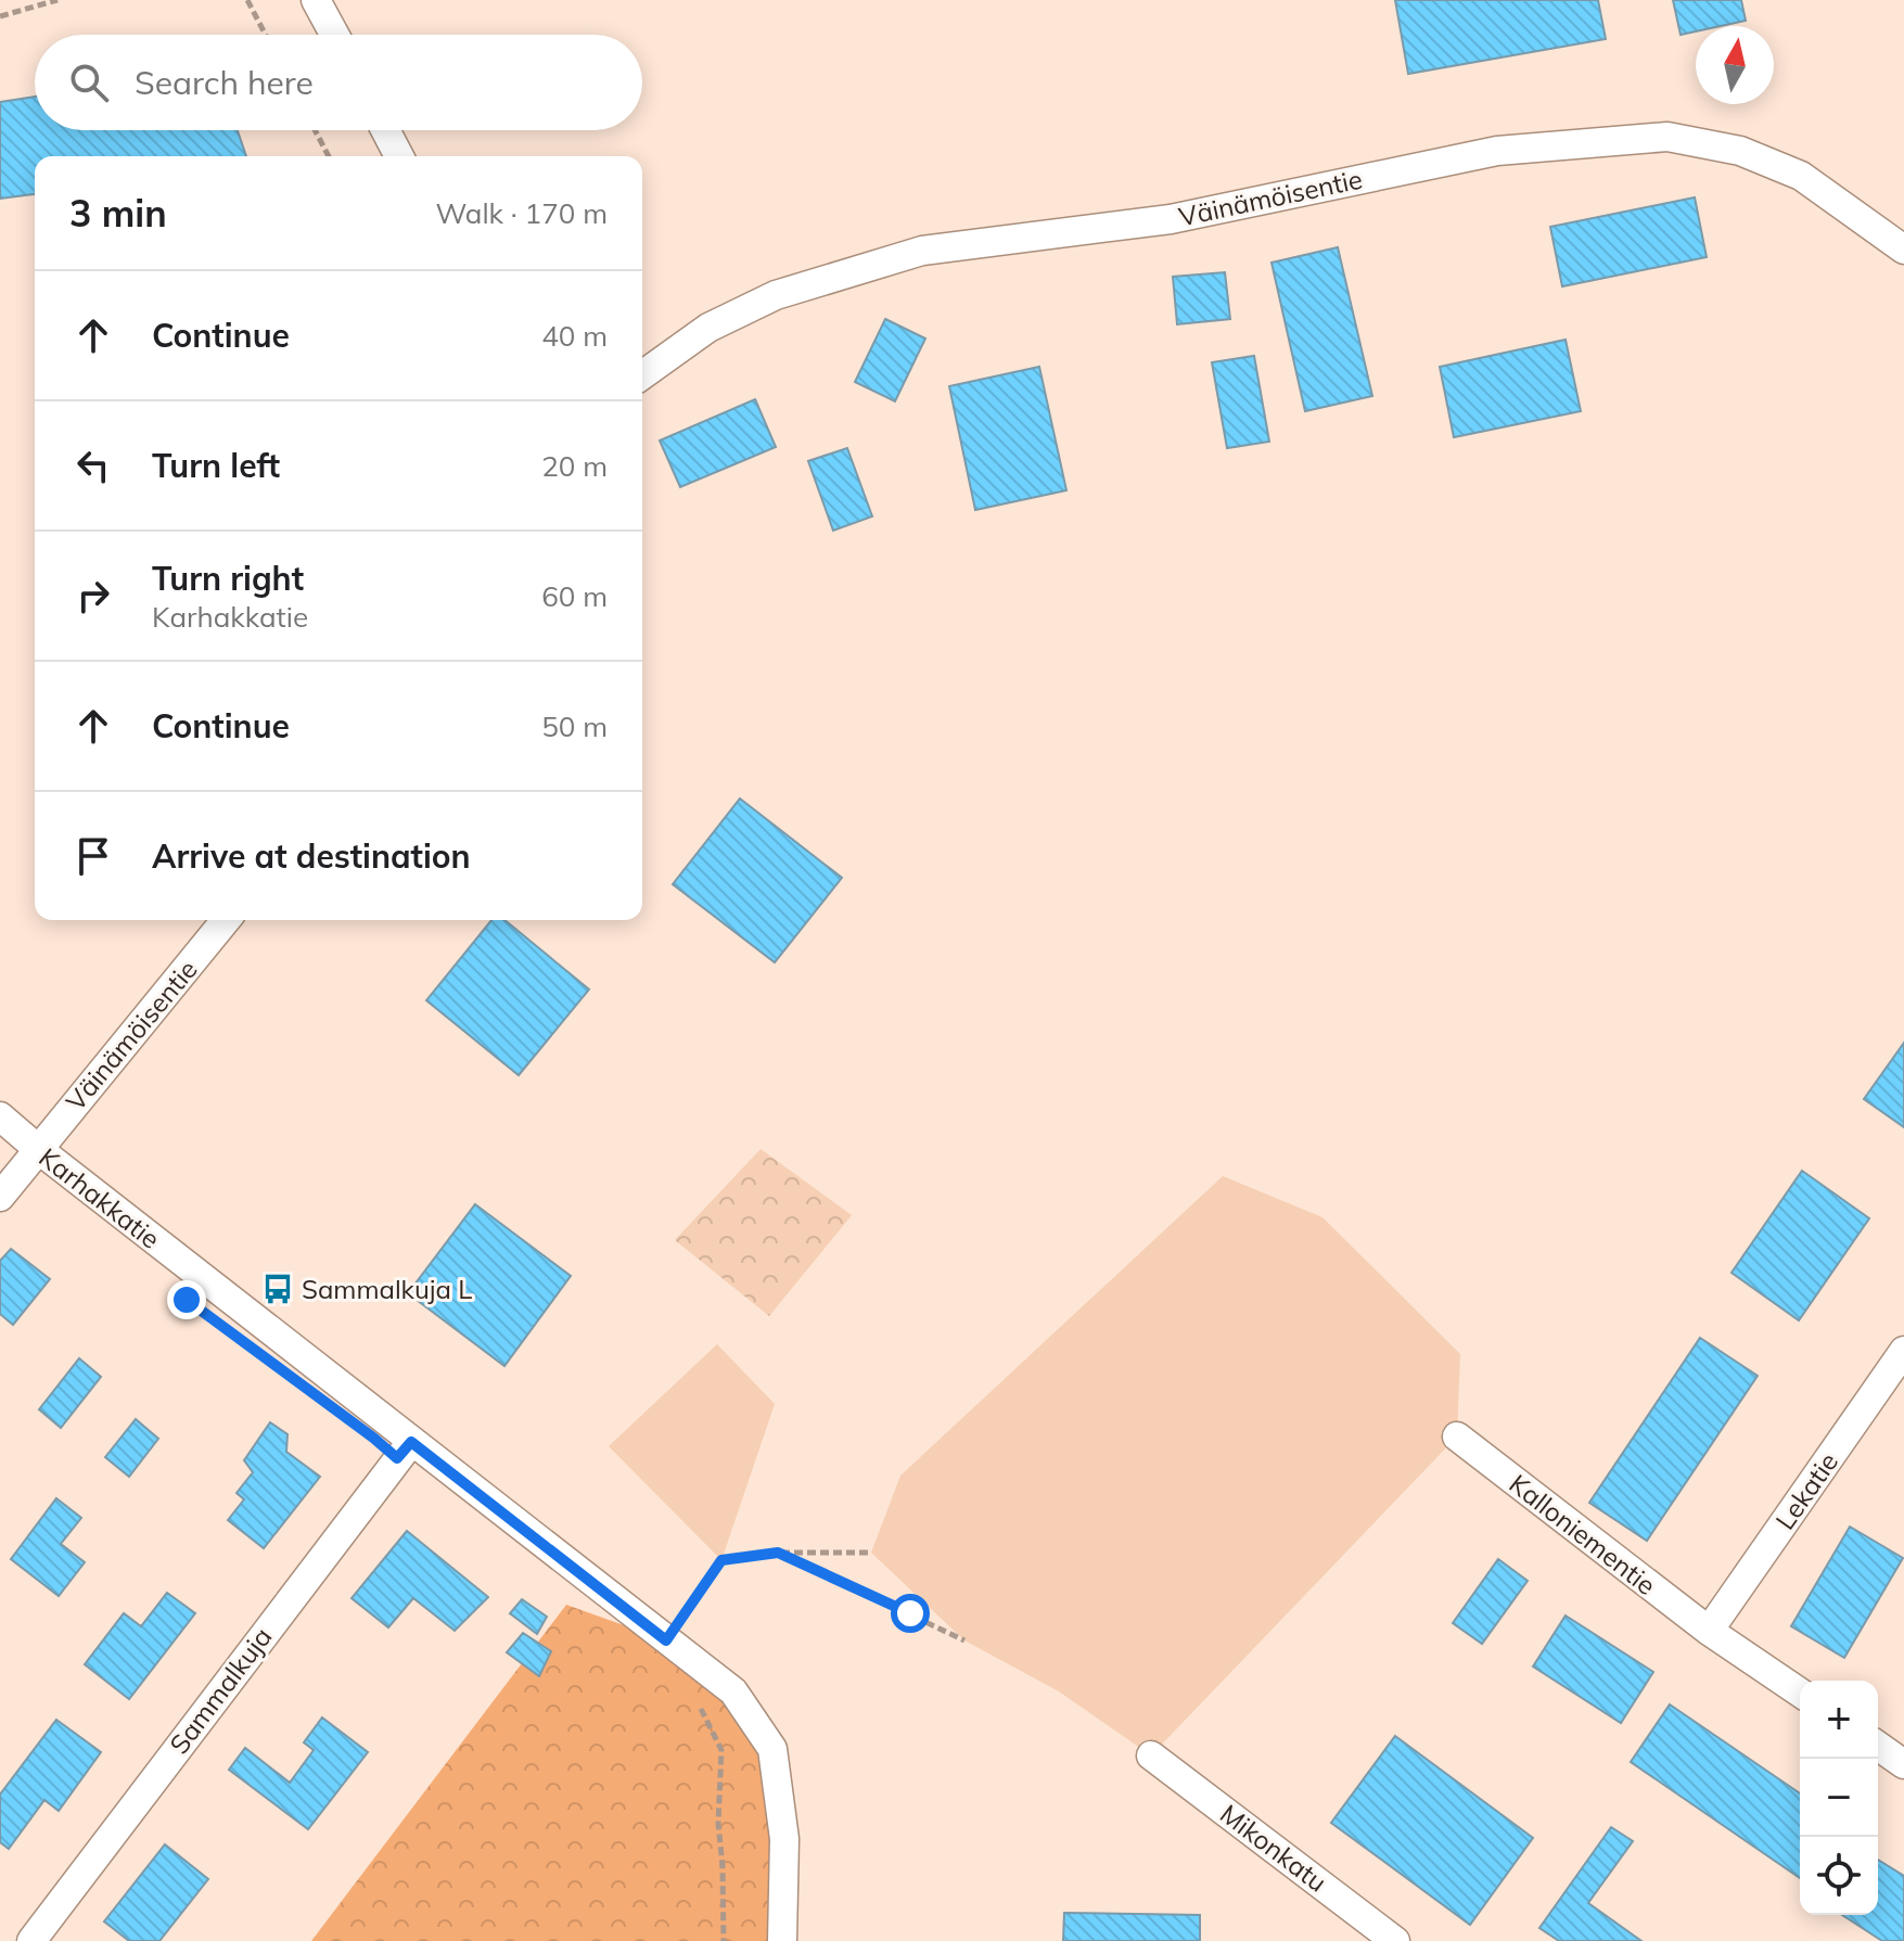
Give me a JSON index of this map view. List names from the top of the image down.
{
  "streets": {
    "street": [
      "Väinämöisentie",
      "Karhakkatie",
      "Lekatie",
      "Kalloniementie",
      "Sammalkuja",
      "Mikonkatu"
    ]
  },
  "crossings": [
    ["Väinämöisentie", "Karhakkatie"],
    ["Karhakkatie", "Sammalkuja"],
    ["Lekatie", "Kalloniementie"]
  ],
  "places": {
    "bus stop": ["Sammalkuja L"]
  },
  "north": "top",
  "page": {
    "search": "Search here",
    "heading": ["3 min", "Walk · 170 m"],
    "list": [
      ["Continue", "40 m"],
      ["Turn left", "20 m"],
      ["Turn right", "Karhakkatie", "60 m"],
      ["Continue", "50 m"],
      "Arrive at destination"
    ],
    "map_buttons": ["+", "−"]
  }
}
